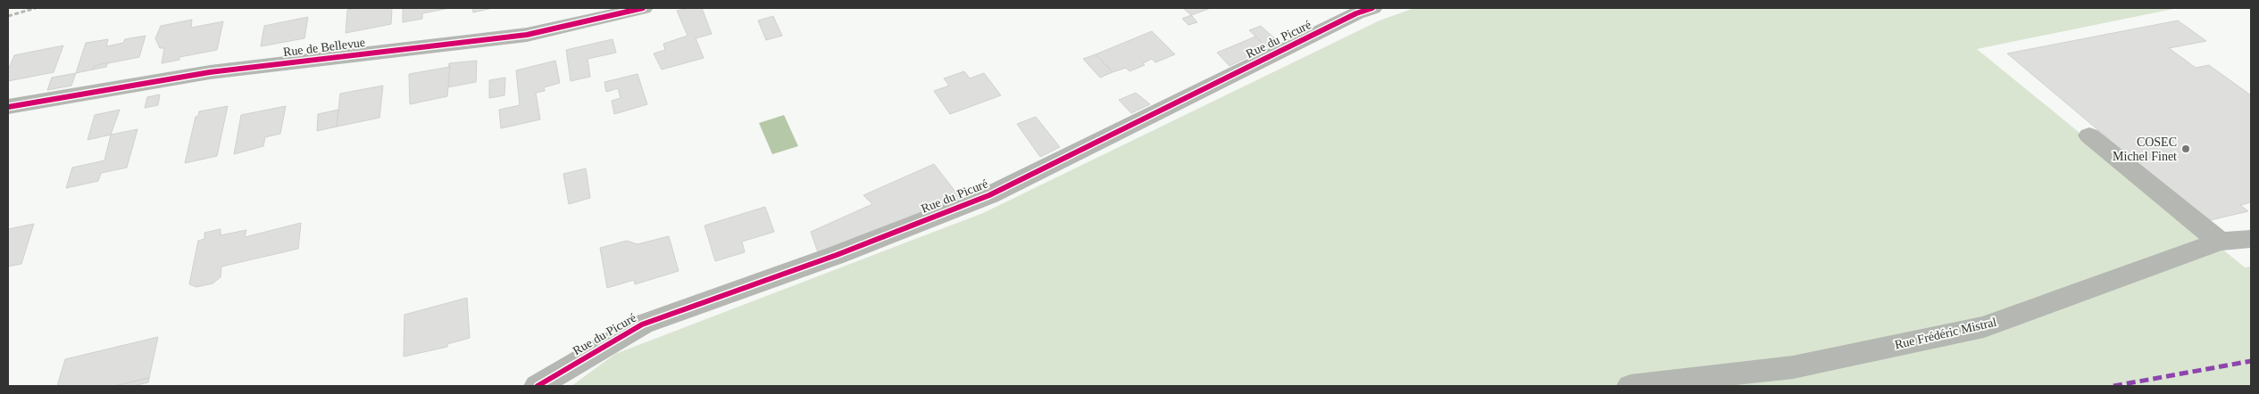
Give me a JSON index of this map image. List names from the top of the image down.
{
  "streets": {
    "street": ["Rue du Picuré", "Rue de Bellevue", "Rue Frédéric Mistral"]
  },
  "places": ["COSEC Michel Finet"]
}
